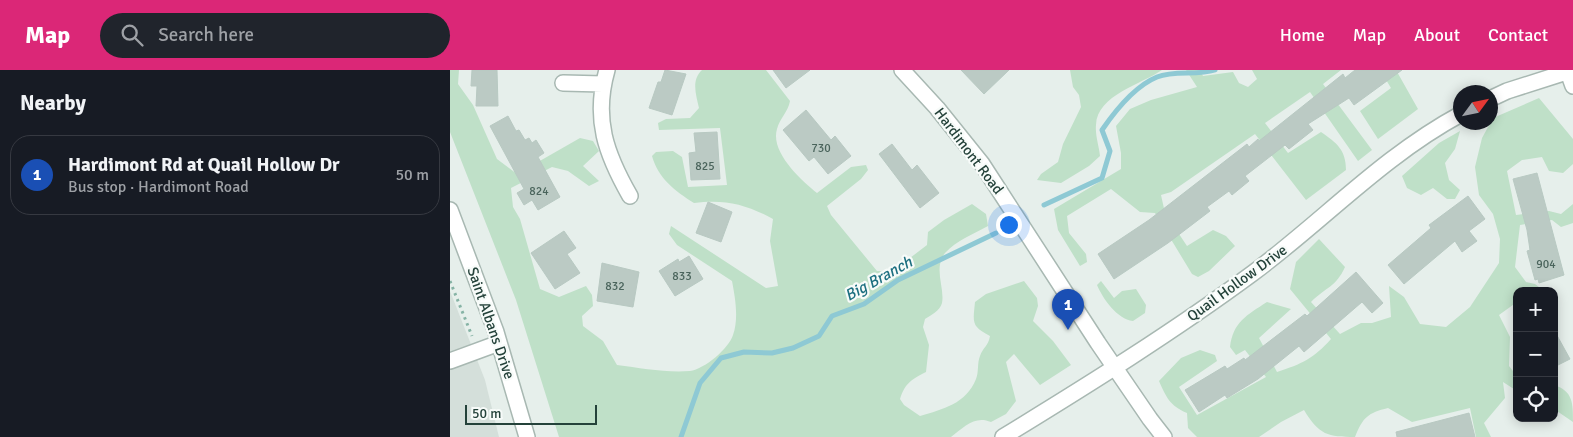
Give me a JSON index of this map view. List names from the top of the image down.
{
  "streets": {
    "street": ["Hardimont Road", "Quail Hollow Drive", "Saint Albans Drive"]
  },
  "crossings": [
    ["Hardimont Road", "Quail Hollow Drive"]
  ],
  "water": ["Big Branch"],
  "house_numbers": [
    "730",
    "825",
    "824",
    "904",
    "833",
    "832"
  ],
  "scale_bar": "50 m",
  "north": "top right",
  "page": {
    "header": "Map",
    "search": "Search here",
    "nav": [
      "Home",
      "Map",
      "About",
      "Contact"
    ],
    "heading": "Nearby",
    "list": [
      {
        "mark": "1",
        "name": "Hardimont Rd at Quail Hollow Dr",
        "note": "Bus stop · Hardimont Road",
        "value": "50 m"
      }
    ],
    "map_buttons": ["+", "−"],
    "pins": "1",
    "scale": "50 m"
  }
}
